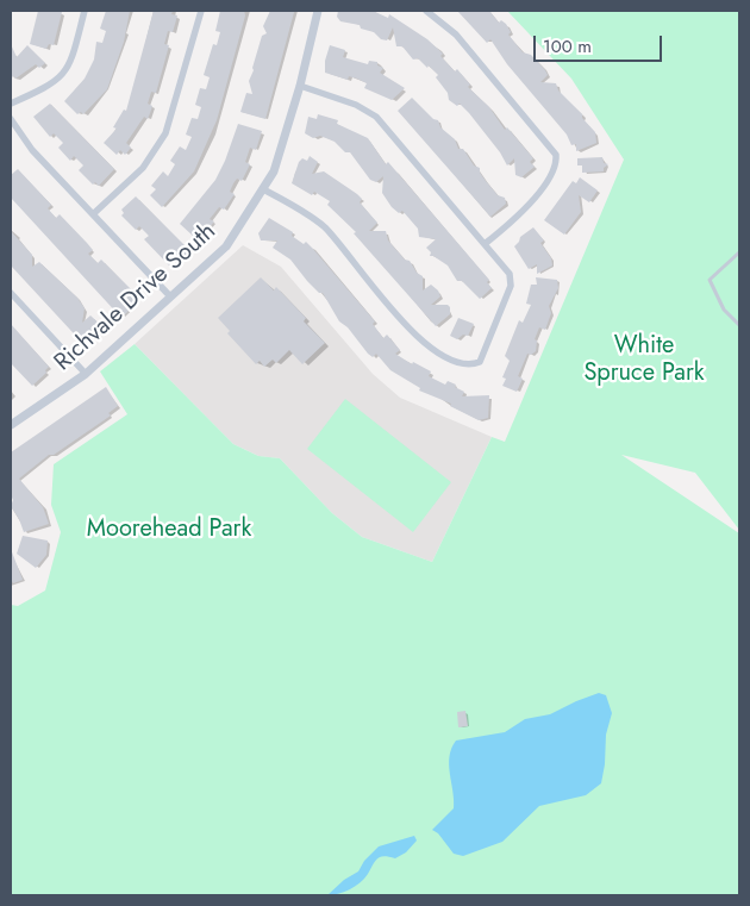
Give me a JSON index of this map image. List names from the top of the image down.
{
  "streets": {
    "street": ["Richvale Drive South"]
  },
  "parks": ["White Spruce Park", "Moorehead Park"],
  "scale_bar": "100 m"
}
